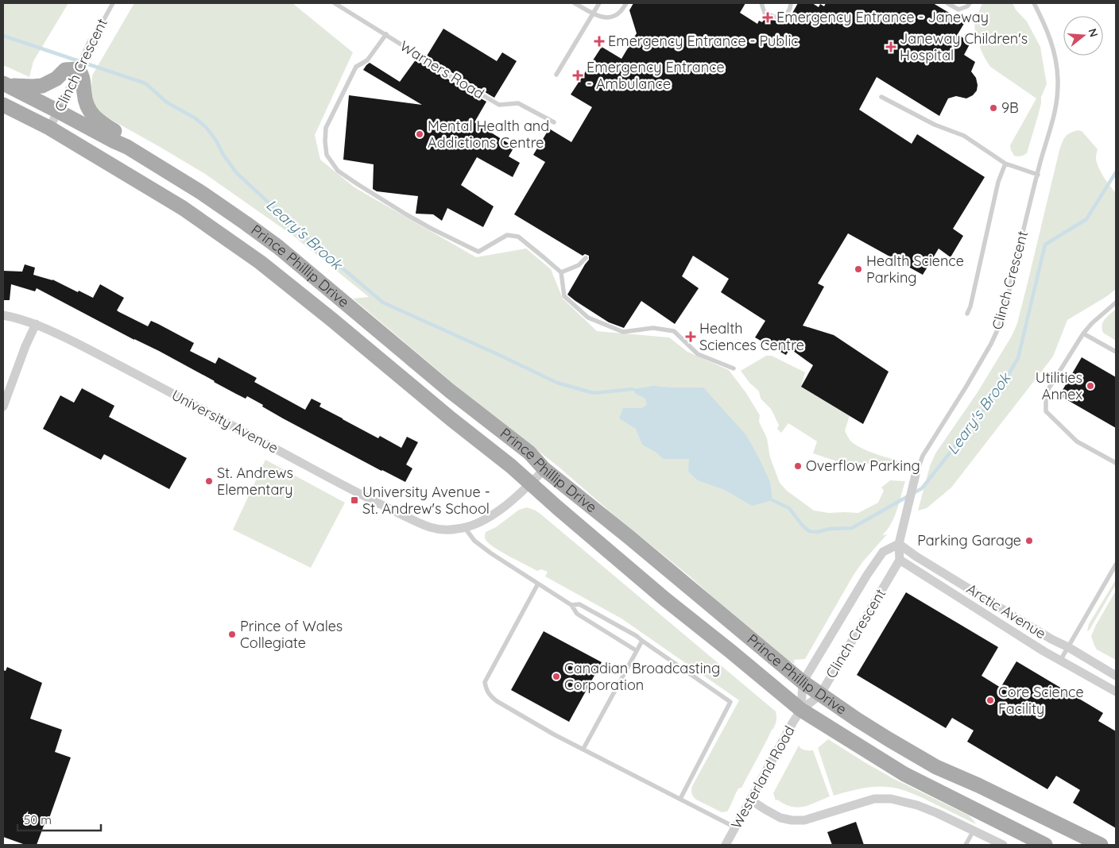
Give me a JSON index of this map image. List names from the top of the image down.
{
  "streets": {
    "main road": ["Prince Phillip Drive"],
    "street": [
      "Clinch Crescent",
      "University Avenue",
      "Arctic Avenue",
      "Westerland Road"
    ],
    "lane": ["Warners Road"]
  },
  "crossings": [
    ["Clinch Crescent", "Prince Phillip Drive"],
    ["Clinch Crescent", "Arctic Avenue"],
    ["Clinch Crescent", "Westerland Road"],
    ["Prince Phillip Drive", "University Avenue"],
    ["Prince Phillip Drive", "Westerland Road"]
  ],
  "water": ["Leary's Brook"],
  "places": {
    "health": [
      "Emergency Entrance - Janeway",
      "Emergency Entrance - Public",
      "Janeway Children's Hospital",
      "Emergency Entrance - Ambulance",
      "Health Sciences Centre"
    ],
    "other": [
      "9B",
      "Mental Health and Addictions Centre",
      "Health Science Parking",
      "Utilities Annex",
      "Overflow Parking",
      "St. Andrews Elementary",
      "Parking Garage",
      "Prince of Wales Collegiate",
      "Canadian Broadcasting Corporation",
      "Core Science Facility"
    ],
    "transit": ["University Avenue - St. Andrew's School"]
  },
  "scale_bar": "50 m",
  "north": "right"
}
